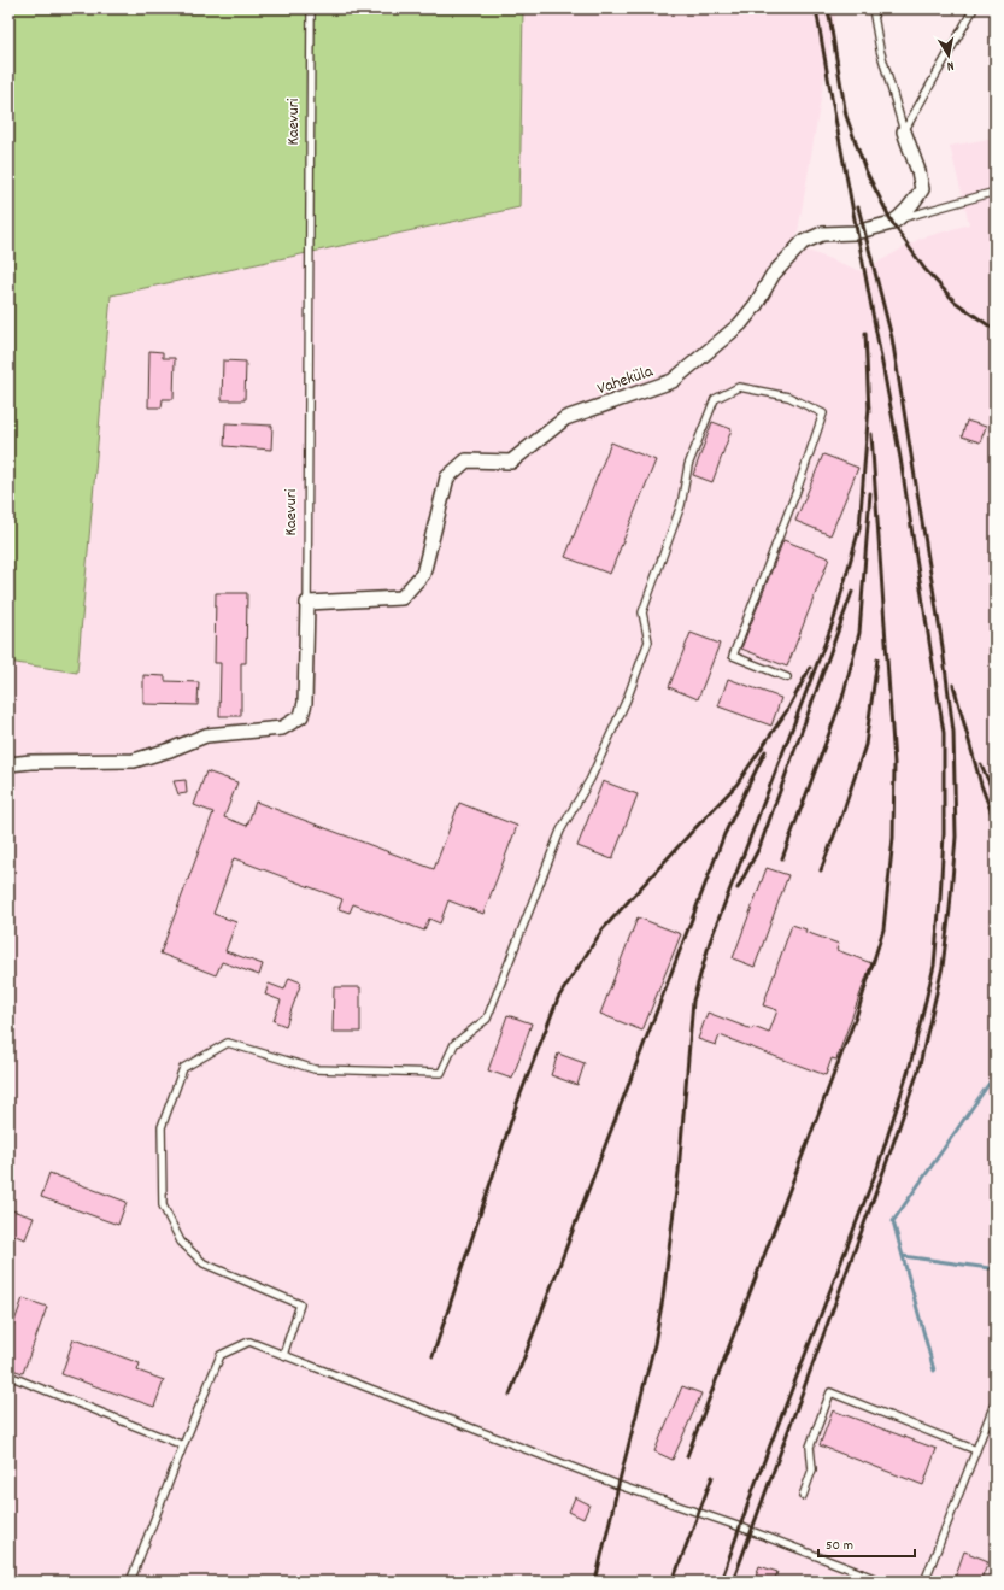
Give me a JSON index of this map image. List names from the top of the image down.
{
  "streets": {
    "street": ["Kaevuri", "Vaheküla"]
  },
  "crossings": [
    ["Kaevuri", "Vaheküla"]
  ],
  "scale_bar": "50 m",
  "north": "bottom"
}
